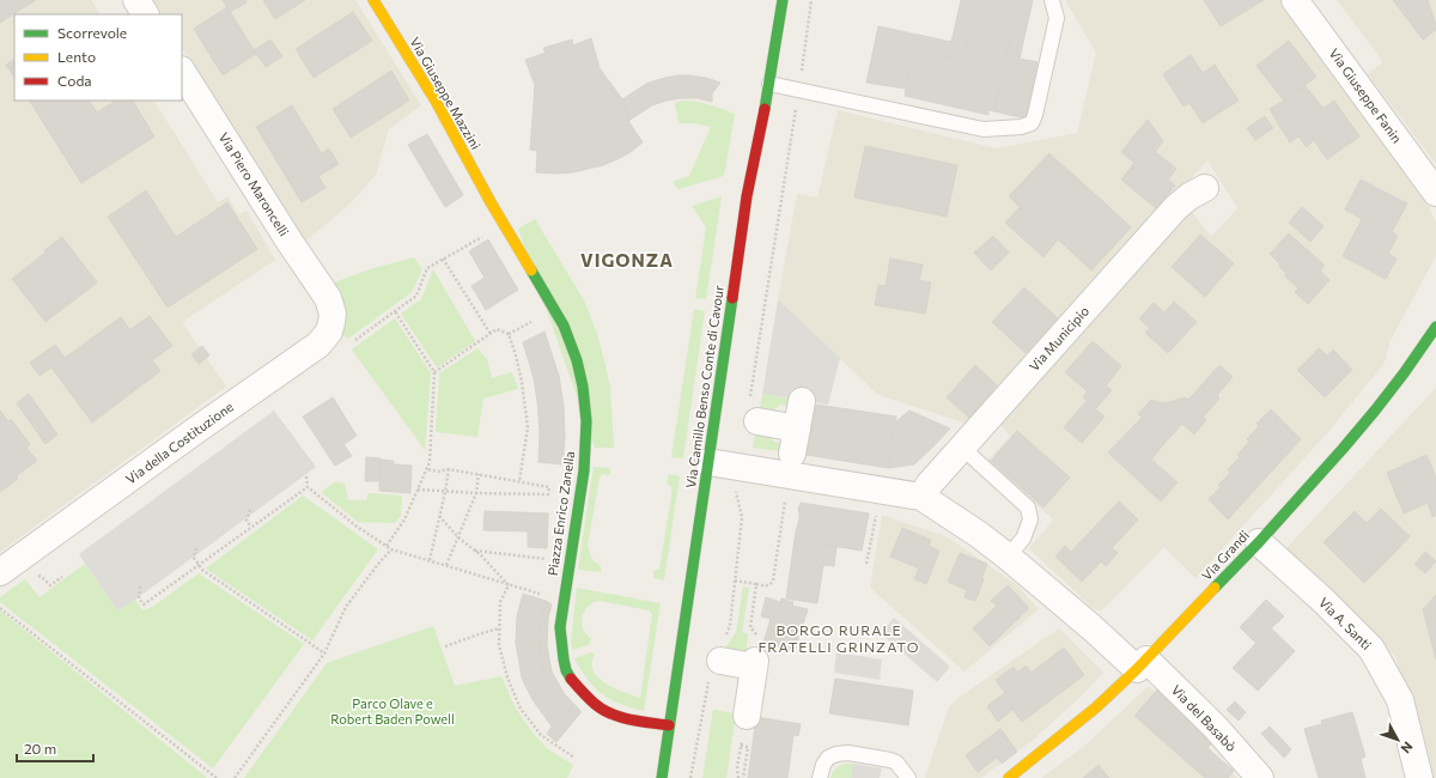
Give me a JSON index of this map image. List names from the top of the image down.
{
  "streets": {
    "main road": [
      "Via Giuseppe Mazzini",
      "Via Camillo Benso Conte di Cavour",
      "Piazza Enrico Zanella",
      "Via Grandi"
    ],
    "street": [
      "Via Giuseppe Fanin",
      "Via Piero Maroncelli",
      "Via Municipio",
      "Via della Costituzione",
      "Via A. Santi",
      "Via del Basabò"
    ]
  },
  "crossings": [
    ["Via Giuseppe Mazzini", "Piazza Enrico Zanella"],
    ["Via Piero Maroncelli", "Via della Costituzione"],
    ["Via Camillo Benso Conte di Cavour", "Piazza Enrico Zanella"],
    ["Via Grandi", "Via A. Santi"],
    ["Via Grandi", "Via del Basabò"]
  ],
  "districts": ["VIGONZA", "BORGO RURALE FRATELLI GRINZATO"],
  "parks": ["Parco Olave e Robert Baden Powell"],
  "legend": ["Scorrevole", "Lento", "Coda"],
  "scale_bar": "20 m",
  "north": "bottom right"
}
